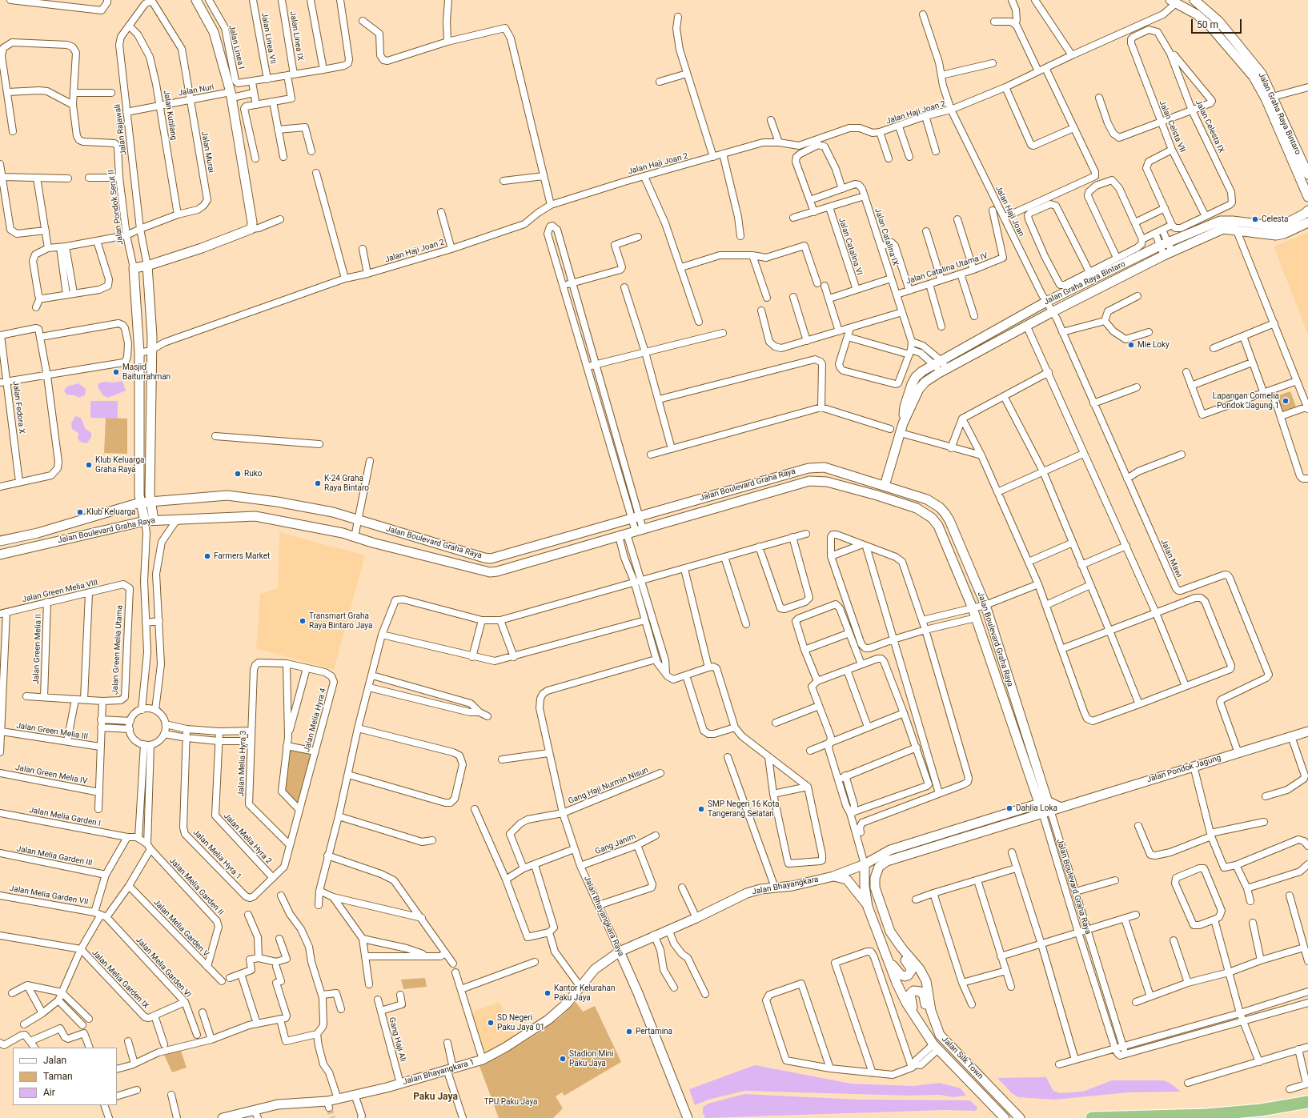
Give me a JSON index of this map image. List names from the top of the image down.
{
  "streets": {
    "main road": [
      "Jalan Graha Raya Bintaro",
      "Jalan Boulevard Graha Raya",
      "Jalan Pondok Jagung",
      "Jalan Bhayangkara",
      "Jalan Bhayangkara Raya",
      "Jalan Silk Town",
      "Jalan Bhayangkara 1"
    ],
    "street": [
      "Jalan Linea IX",
      "Jalan Linea VII",
      "Jalan Linea I",
      "Jalan Nuri",
      "Jalan Haji Joan 2",
      "Jalan Kutilang",
      "Jalan Celsta VII",
      "Jalan Celesta IX",
      "Jalan Rajawali",
      "Jalan Murai",
      "Jalan Pondok Serut II",
      "Jalan Haji Joan",
      "Jalan Catalina IX",
      "Jalan Catalina VI",
      "Jalan Catalina Utama IV",
      "Jalan Fedora X",
      "Jalan Mawi",
      "Jalan Green Melia VIII",
      "Jalan Green Melia II",
      "Jalan Green Melia Utama",
      "Jalan Melia Hyra 4",
      "Jalan Green Melia III",
      "Jalan Melia Hyra 3",
      "Jalan Green Melia IV",
      "Gang Haji Nurmin Nisun",
      "Jalan Melia Garden I",
      "Jalan Melia Hyra 2",
      "Gang Janim",
      "Jalan Melia Hyra 1",
      "Jalan Melia Garden III",
      "Jalan Melia Garden II",
      "Jalan Melia Garden VII",
      "Jalan Melia Garden V",
      "Jalan Melia Garden VI",
      "Jalan Melia Garden IX",
      "Gang Haji Ali"
    ]
  },
  "crossings": [
    ["Jalan Nuri", "Jalan Kutilang"],
    ["Jalan Nuri", "Jalan Rajawali"],
    ["Jalan Nuri", "Jalan Murai"],
    ["Jalan Haji Joan 2", "Jalan Graha Raya Bintaro"],
    ["Jalan Haji Joan 2", "Jalan Haji Joan"],
    ["Jalan Graha Raya Bintaro", "Jalan Haji Joan"],
    ["Jalan Graha Raya Bintaro", "Jalan Boulevard Graha Raya"],
    ["Jalan Graha Raya Bintaro", "Jalan Mawi"],
    ["Jalan Kutilang", "Jalan Rajawali"],
    ["Jalan Kutilang", "Jalan Murai"],
    ["Jalan Celsta VII", "Jalan Celesta IX"],
    ["Jalan Rajawali", "Jalan Murai"],
    ["Jalan Haji Joan", "Jalan Mawi"],
    ["Jalan Catalina IX", "Jalan Catalina Utama IV"],
    ["Jalan Boulevard Graha Raya", "Jalan Pondok Jagung"],
    ["Jalan Boulevard Graha Raya", "Jalan Bhayangkara"],
    ["Jalan Boulevard Graha Raya", "Jalan Silk Town"],
    ["Jalan Mawi", "Jalan Pondok Jagung"],
    ["Jalan Green Melia VIII", "Jalan Green Melia II"],
    ["Jalan Green Melia VIII", "Jalan Green Melia Utama"],
    ["Jalan Green Melia II", "Jalan Green Melia Utama"],
    ["Jalan Melia Hyra 4", "Jalan Melia Hyra 3"],
    ["Jalan Melia Hyra 4", "Jalan Melia Hyra 1"],
    ["Jalan Melia Hyra 3", "Jalan Melia Hyra 1"],
    ["Jalan Pondok Jagung", "Jalan Silk Town"],
    ["Gang Haji Nurmin Nisun", "Jalan Bhayangkara Raya"],
    ["Jalan Melia Hyra 2", "Jalan Melia Hyra 1"],
    ["Gang Janim", "Jalan Bhayangkara Raya"],
    ["Jalan Bhayangkara", "Jalan Bhayangkara Raya"],
    ["Jalan Bhayangkara", "Jalan Silk Town"],
    ["Jalan Bhayangkara", "Jalan Bhayangkara 1"],
    ["Jalan Melia Garden II", "Jalan Melia Garden V"],
    ["Jalan Melia Garden VII", "Jalan Melia Garden VI"],
    ["Jalan Bhayangkara Raya", "Jalan Bhayangkara 1"],
    ["Jalan Melia Garden VI", "Jalan Melia Garden IX"],
    ["Gang Haji Ali", "Jalan Bhayangkara 1"]
  ],
  "districts": ["Paku Jaya"],
  "parks": ["TPU Paku Jaya"],
  "places": [
    "Celesta",
    "Mie Loky",
    "Masjid Baiturrahman",
    "Lapangan Cornelia Pondok Jagung 1",
    "Klub Keluarga Graha Raya",
    "Ruko",
    "K-24 Graha Raya Bintaro",
    "Klub Keluarga",
    "Farmers Market",
    "Transmart Graha Raya Bintaro Jaya",
    "Dahlia Loka",
    "SMP Negeri 16 Kota Tangerang Selatan",
    "Kantor Kelurahan Paku Jaya",
    "SD Negeri Paku Jaya 01",
    "Pertamina",
    "Stadion Mini Paku Jaya"
  ],
  "legend": ["Jalan", "Taman", "Air"],
  "scale_bar": "50 m"
}
